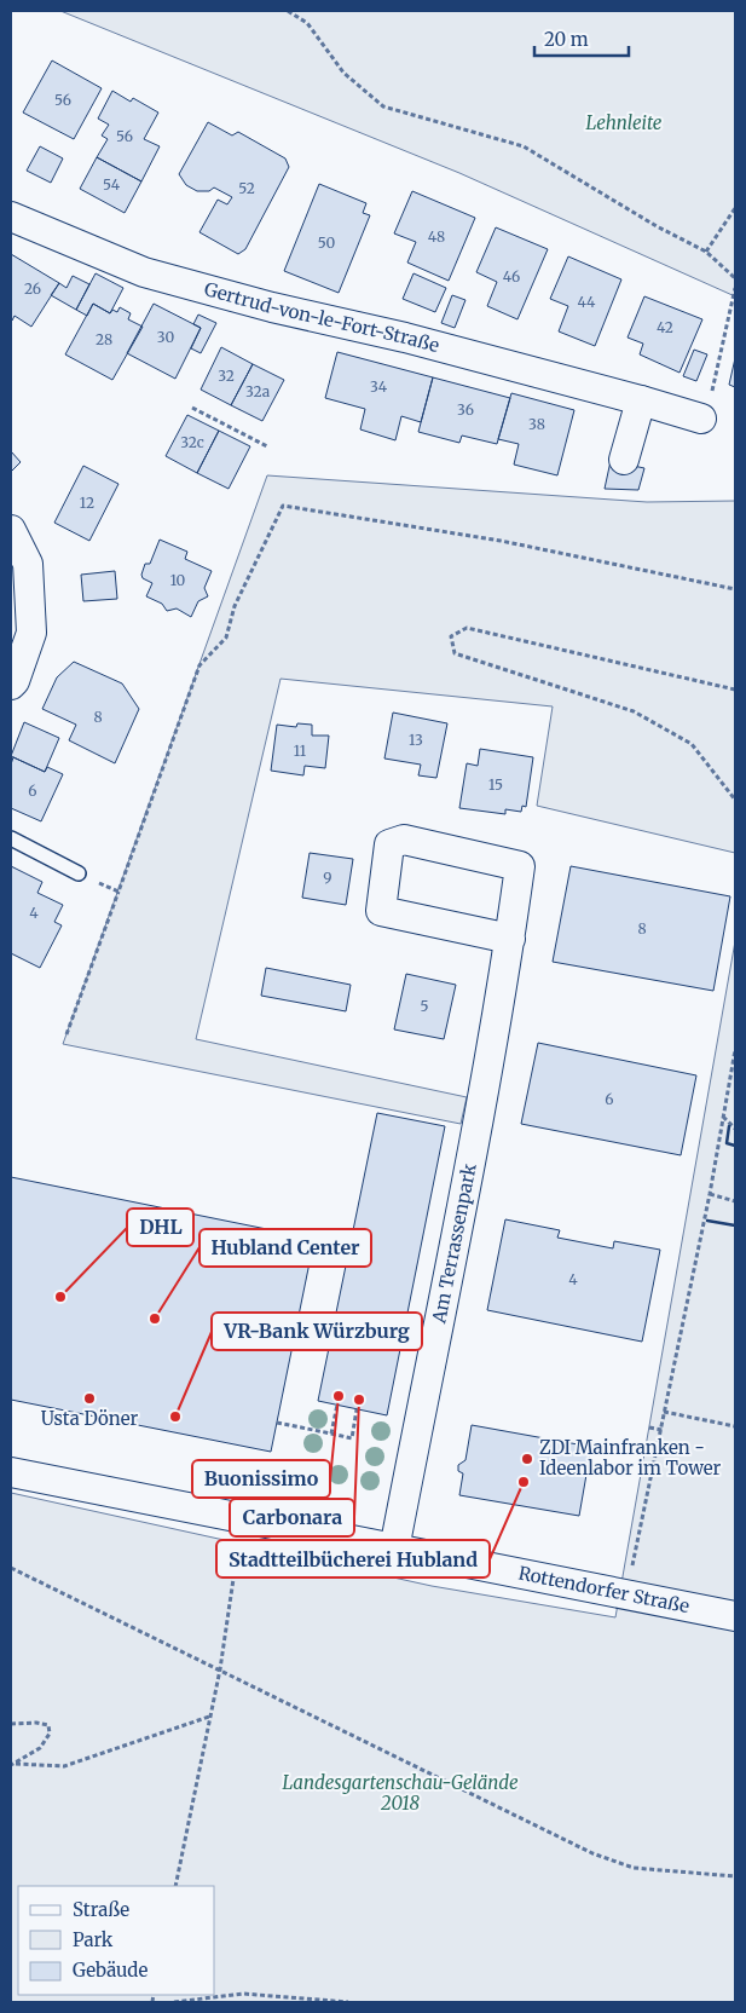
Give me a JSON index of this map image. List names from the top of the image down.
{
  "streets": {
    "street": ["Gertrud-von-le-Fort-Straße", "Am Terrassenpark", "Rottendorfer Straße"]
  },
  "crossings": [
    ["Am Terrassenpark", "Rottendorfer Straße"]
  ],
  "parks": ["Lehnleite", "Landesgartenschau-Gelände 2018"],
  "places": [
    "DHL",
    "Hubland Center",
    "Buonissimo",
    "Usta Döner",
    "Carbonara",
    "VR-Bank Würzburg",
    "ZDI Mainfranken - Ideenlabor im Tower",
    "Stadtteilbücherei Hubland"
  ],
  "house_numbers": [
    "56",
    "56",
    "54",
    "52",
    "48",
    "50",
    "46",
    "26",
    "44",
    "42",
    "30",
    "28",
    "32",
    "34",
    "32a",
    "36",
    "38",
    "32c",
    "12",
    "10",
    "8",
    "13",
    "11",
    "15",
    "6",
    "9",
    "4",
    "8",
    "5",
    "6",
    "4"
  ],
  "legend": ["Straße", "Park", "Gebäude"],
  "scale_bar": "20 m"
}
